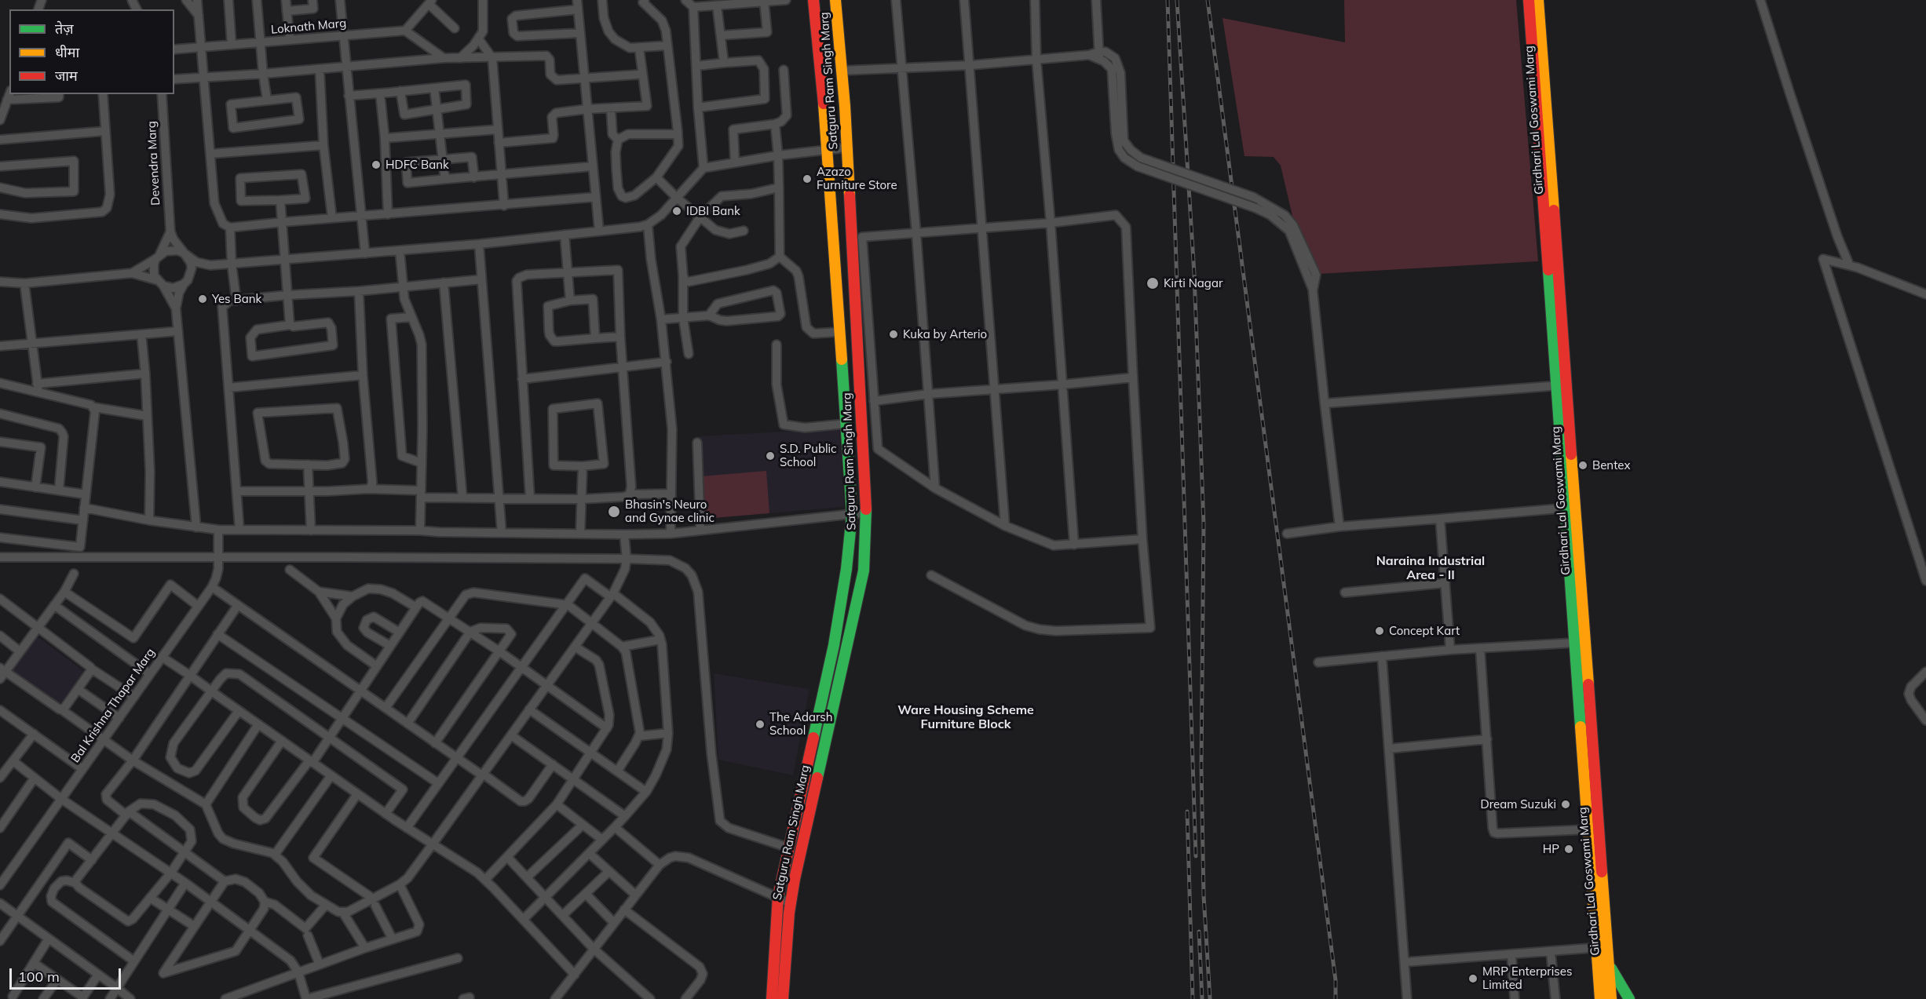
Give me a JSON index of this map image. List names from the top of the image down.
{
  "streets": {
    "main road": ["Satguru Ram Singh Marg", "Girdhari Lal Goswami Marg"],
    "street": ["Loknath Marg", "Devendra Marg", "Bal Krishna Thapar Marg"]
  },
  "districts": ["Naraina Industrial Area - II", "Ware Housing Scheme Furniture Block"],
  "places": [
    "HDFC Bank",
    "Azazo Furniture Store",
    "IDBI Bank",
    "Kirti Nagar",
    "Yes Bank",
    "Kuka by Arterio",
    "S.D. Public School",
    "Bentex",
    "Bhasin's Neuro and Gynae clinic",
    "Concept Kart",
    "The Adarsh School",
    "Dream Suzuki",
    "HP",
    "MRP Enterprises Limited"
  ],
  "legend": ["तेज़", "धीमा", "जाम"],
  "scale_bar": "100 m"
}
